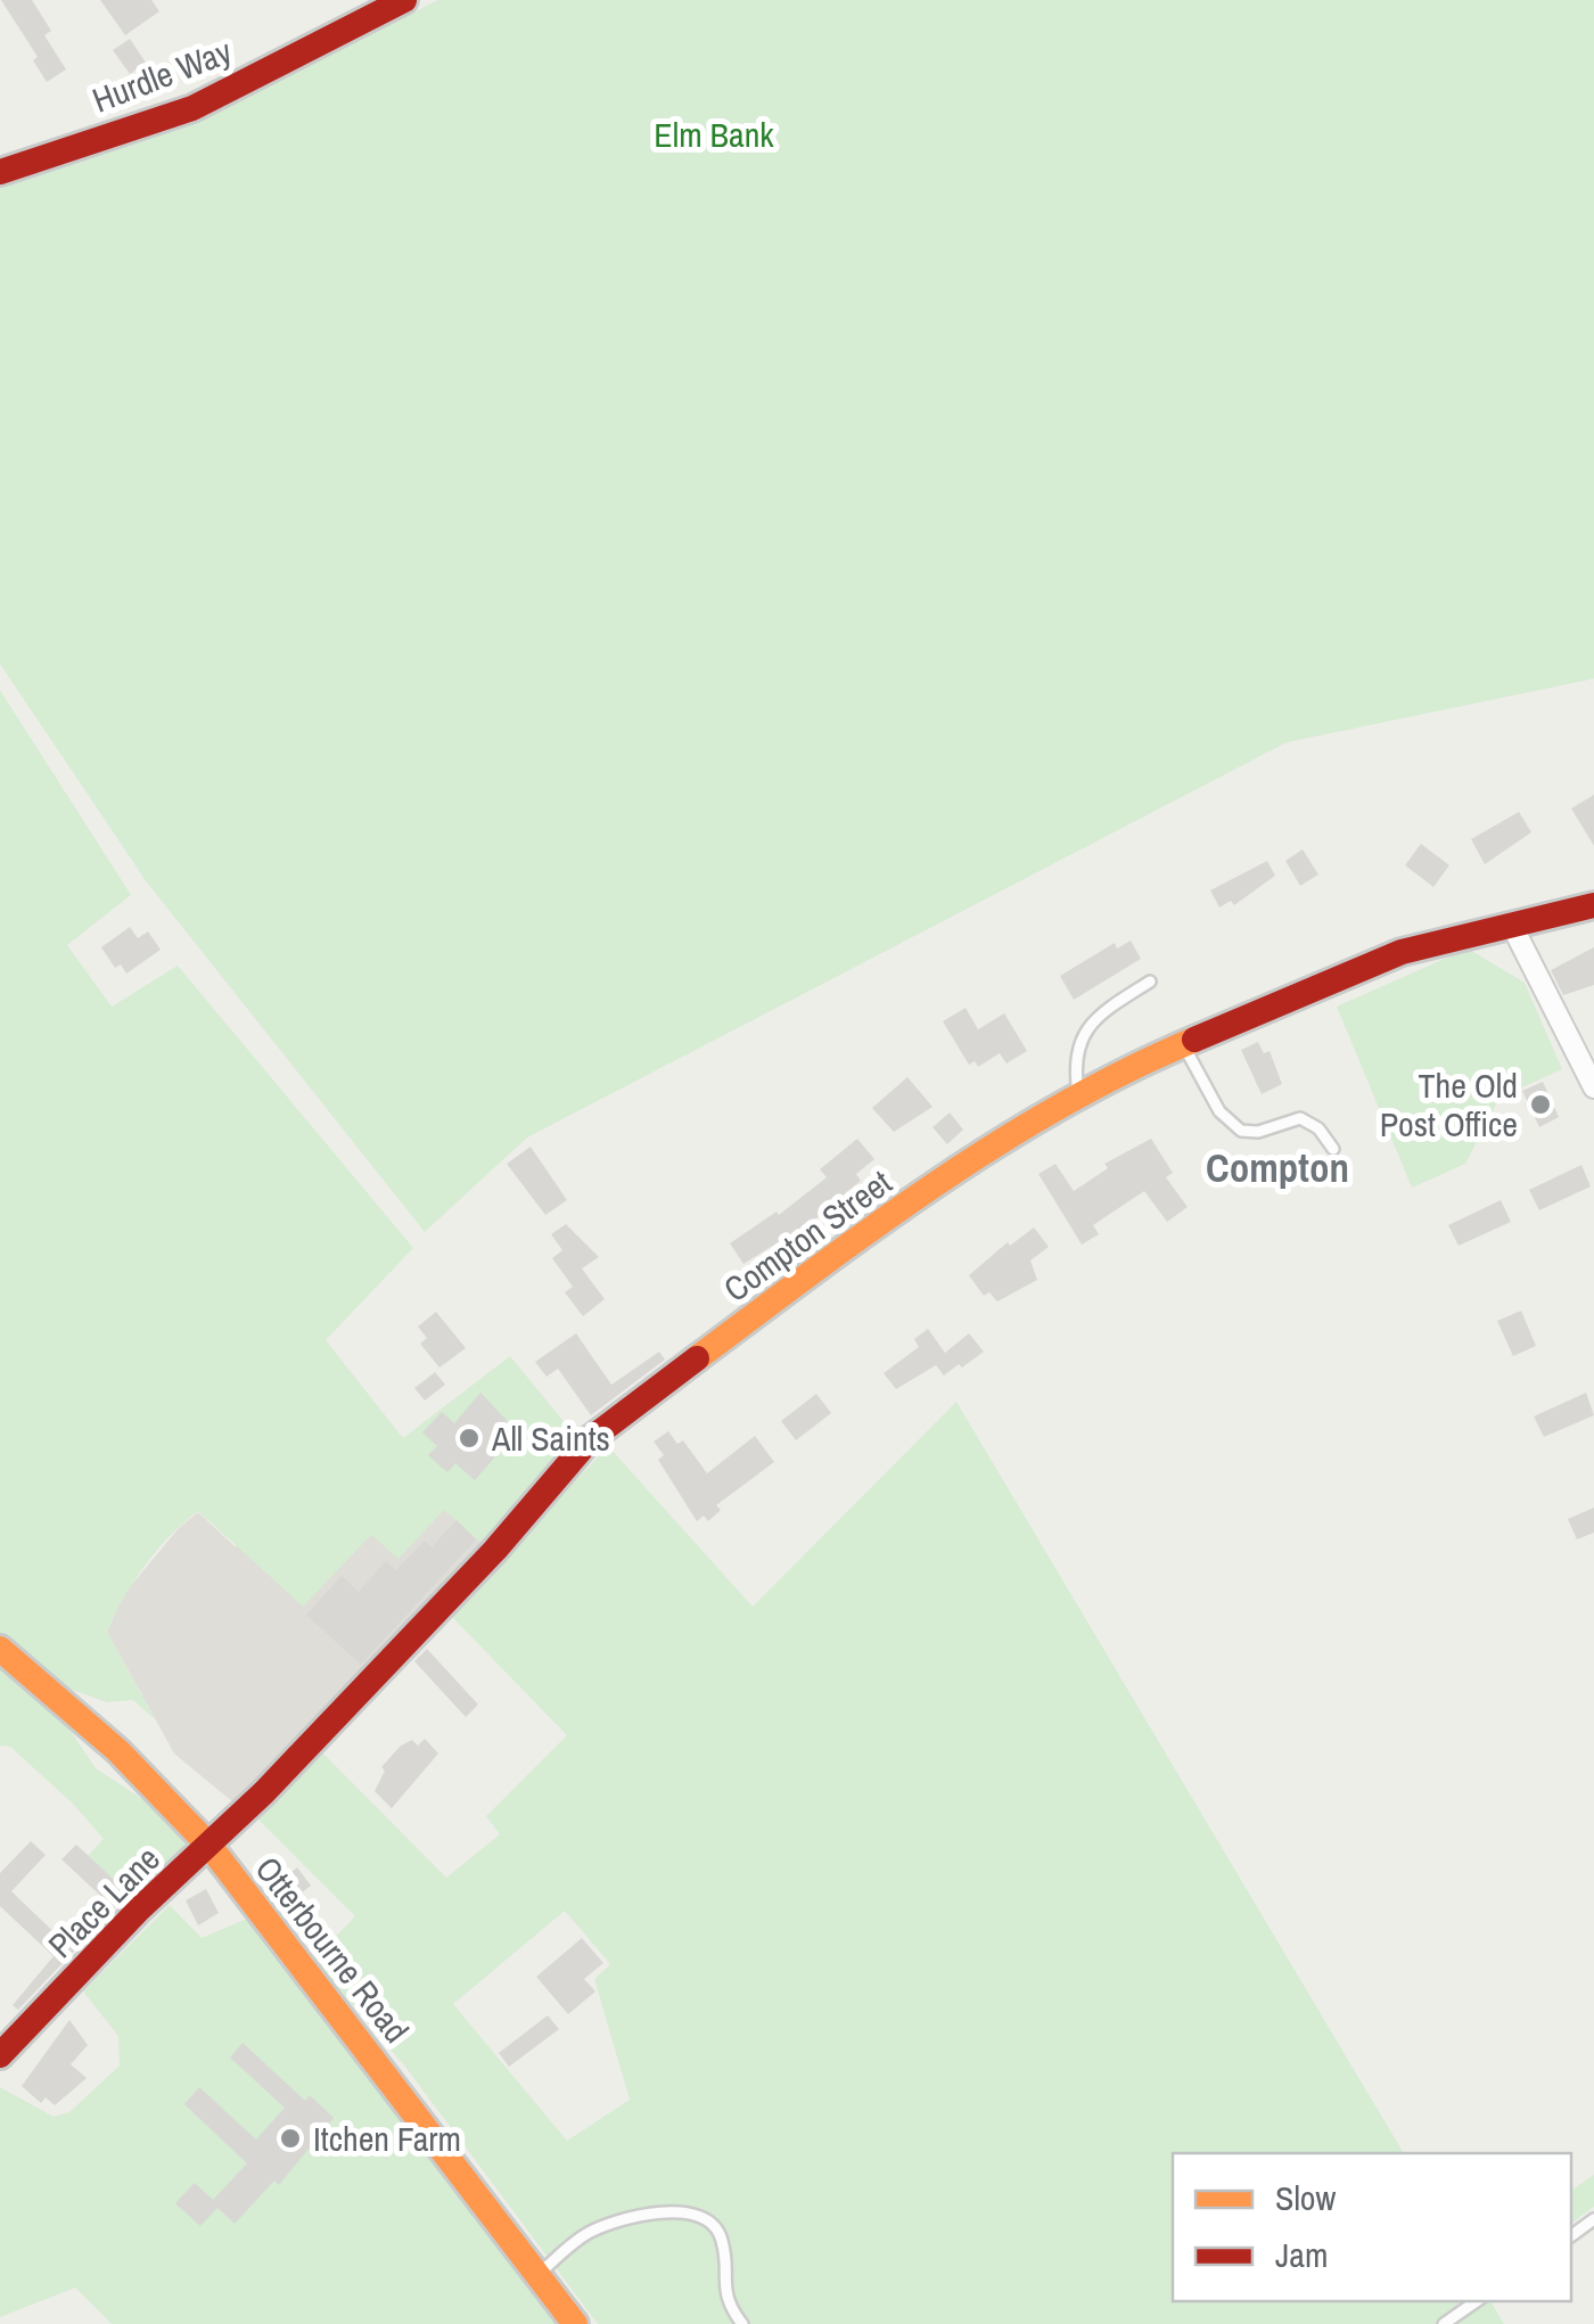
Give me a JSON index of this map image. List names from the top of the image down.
{
  "streets": {
    "street": [
      "Hurdle Way",
      "Compton Street",
      "Place Lane",
      "Otterbourne Road"
    ]
  },
  "crossings": [
    ["Compton Street", "Place Lane"],
    ["Compton Street", "Otterbourne Road"],
    ["Place Lane", "Otterbourne Road"]
  ],
  "districts": ["Compton"],
  "parks": ["Elm Bank"],
  "places": ["The Old Post Office", "All Saints", "Itchen Farm"],
  "legend": ["Slow", "Jam"]
}
